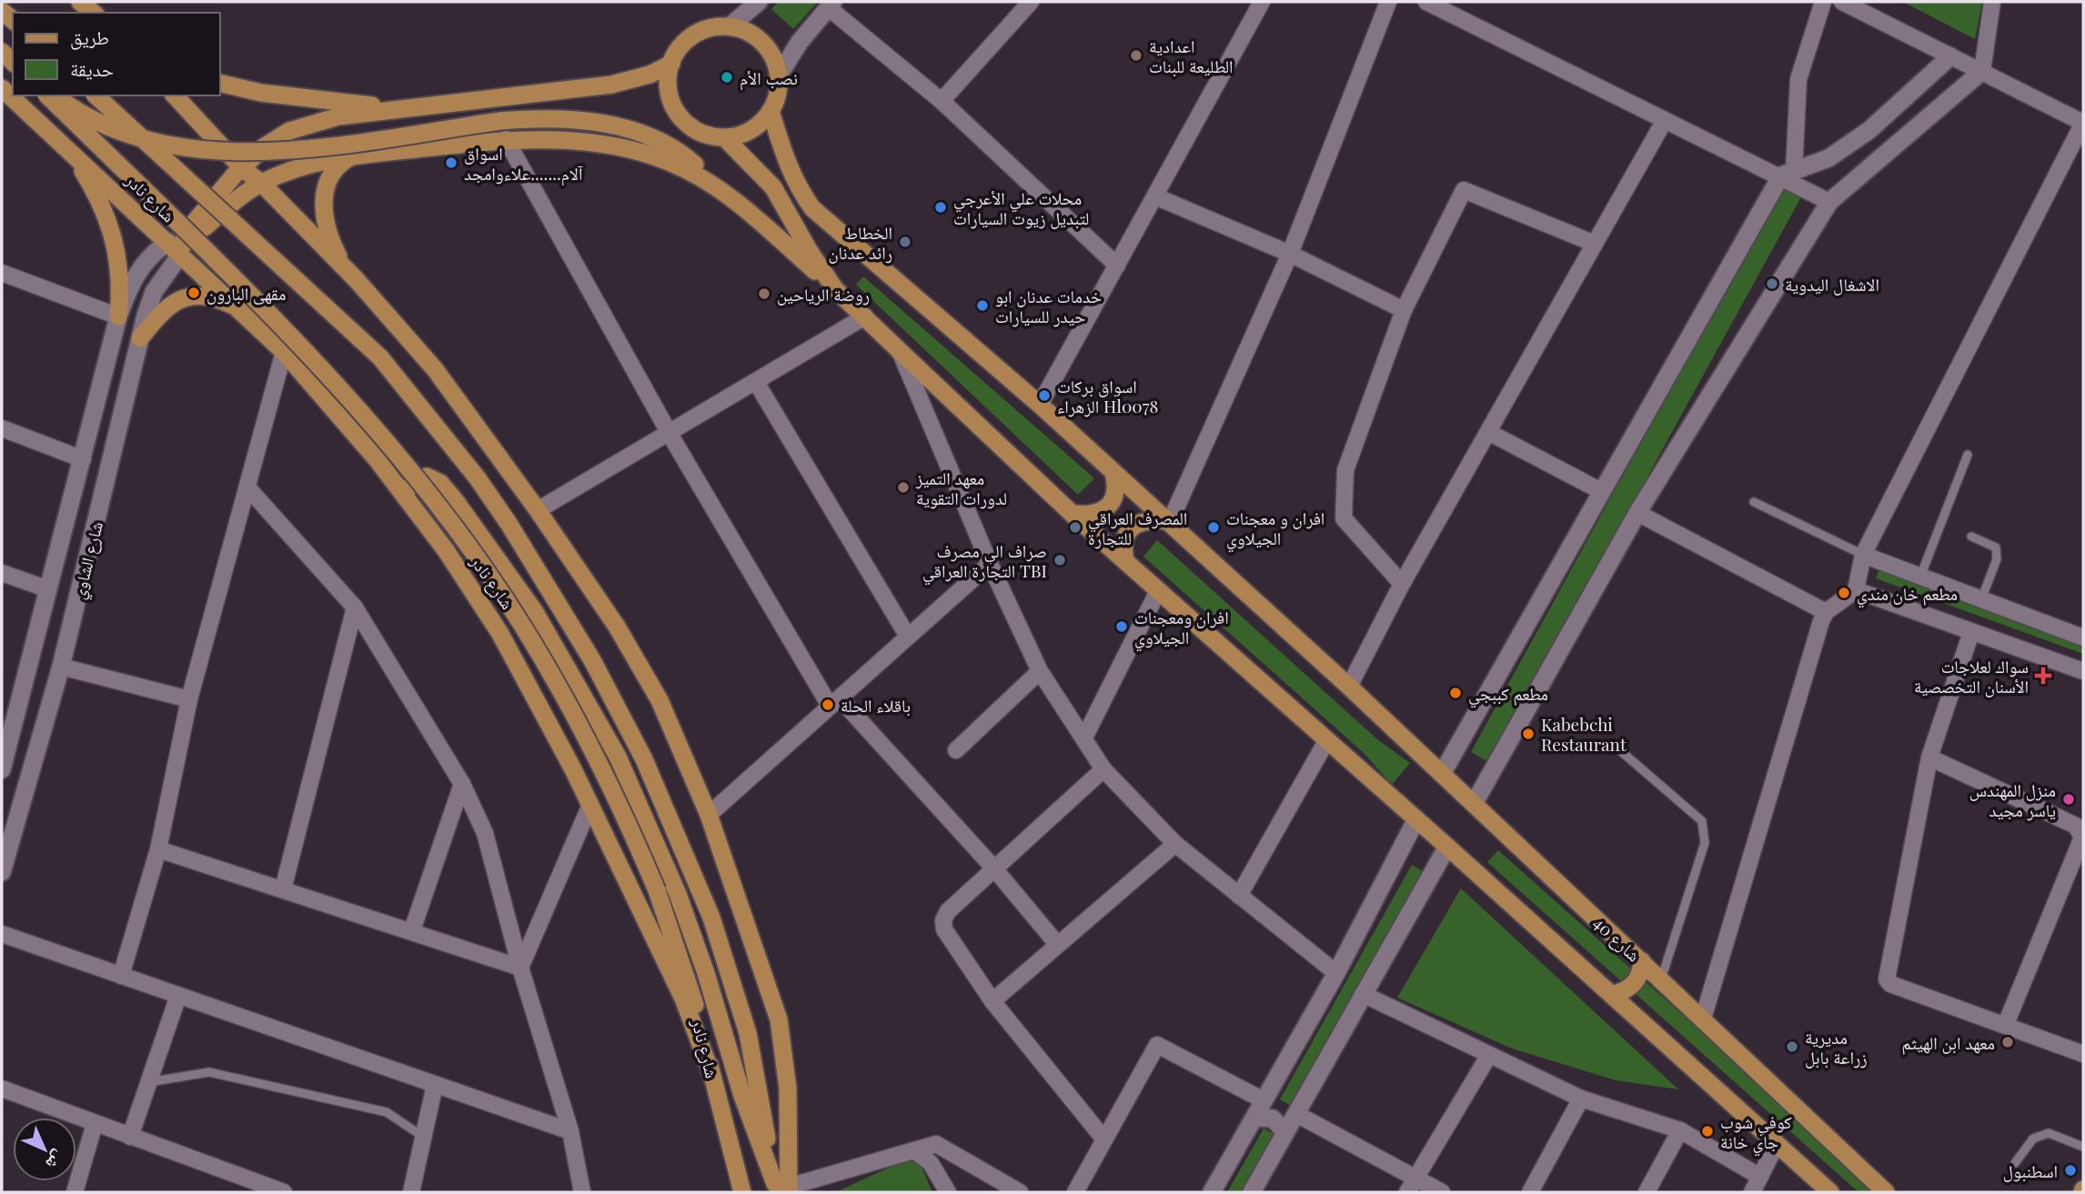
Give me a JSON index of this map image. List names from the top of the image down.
{
  "streets": {
    "main road": ["شارع نادر", "شارع 40"],
    "street": ["شارع الشاوي"]
  },
  "places": {
    "other": [
      "اعدادية الطليعة للبنات",
      "نصب الأم",
      "اسواق آلام.......علاءوامجد",
      "محلات علي الأعرجي لتبديل زيوت السيارات",
      "الخطاط رائد عدنان",
      "الاشغال اليدوية",
      "مقهى البارون",
      "روضة الرياحين",
      "خدمات عدنان ابو حيدر للسيارات",
      "اسواق بركات الزهراء Hl0078",
      "معهد التميز لدورات التقوية",
      "المصرف العراقي للتجارة",
      "افران و معجنات الجيلاوي",
      "صراف الي مصرف التجارة العراقي TBI",
      "مطعم خان مندي",
      "افران ومعجنات الجيلاوي",
      "مطعم كببجي",
      "باقلاء الحلة",
      "Kabebchi Restaurant",
      "منزل المهندس ياسر مجيد",
      "معهد ابن الهيثم",
      "مديرية زراعة بابل",
      "كوفي شوب جاي خانة",
      "اسطنبول"
    ],
    "health": ["سواك لعلاجات الأسنان التخصصية"]
  },
  "legend": ["طريق", "حديقة"],
  "north": "bottom right"
}
